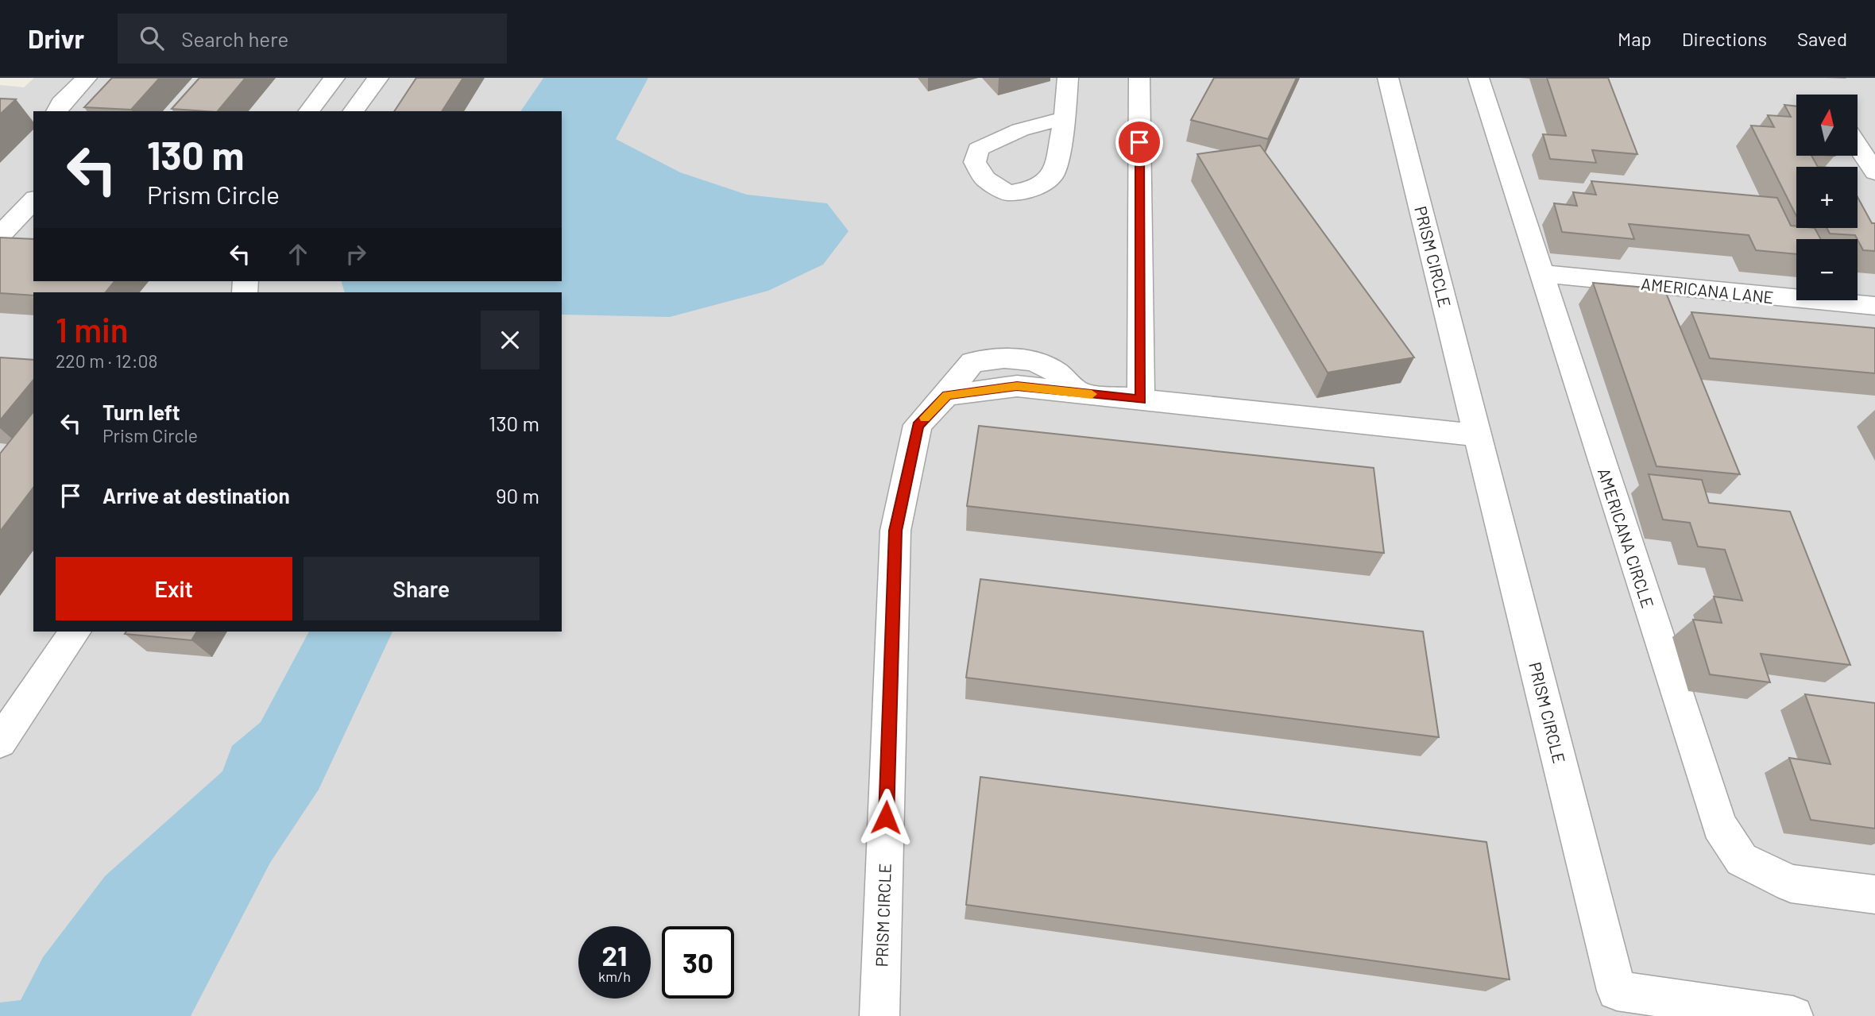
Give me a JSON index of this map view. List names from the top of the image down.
{
  "streets": {
    "street": ["PRISM CIRCLE", "AMERICANA LANE", "AMERICANA CIRCLE"]
  },
  "crossings": [
    ["AMERICANA LANE", "AMERICANA CIRCLE"]
  ],
  "north": "top",
  "page": {
    "header": "Drivr",
    "search": "Search here",
    "nav": ["Map", "Directions", "Saved"],
    "map_buttons": ["+", "−"],
    "turn": ["130 m", "Prism Circle"],
    "heading": ["1 min", "220 m · 12:08"],
    "list": [
      {
        "name": "Turn left",
        "note": "Prism Circle",
        "value": "130 m"
      },
      {
        "name": "Arrive at destination",
        "value": "90 m"
      }
    ],
    "buttons": ["Exit", "Share"],
    "speed": "21 km/h",
    "limit": "30"
  }
}
